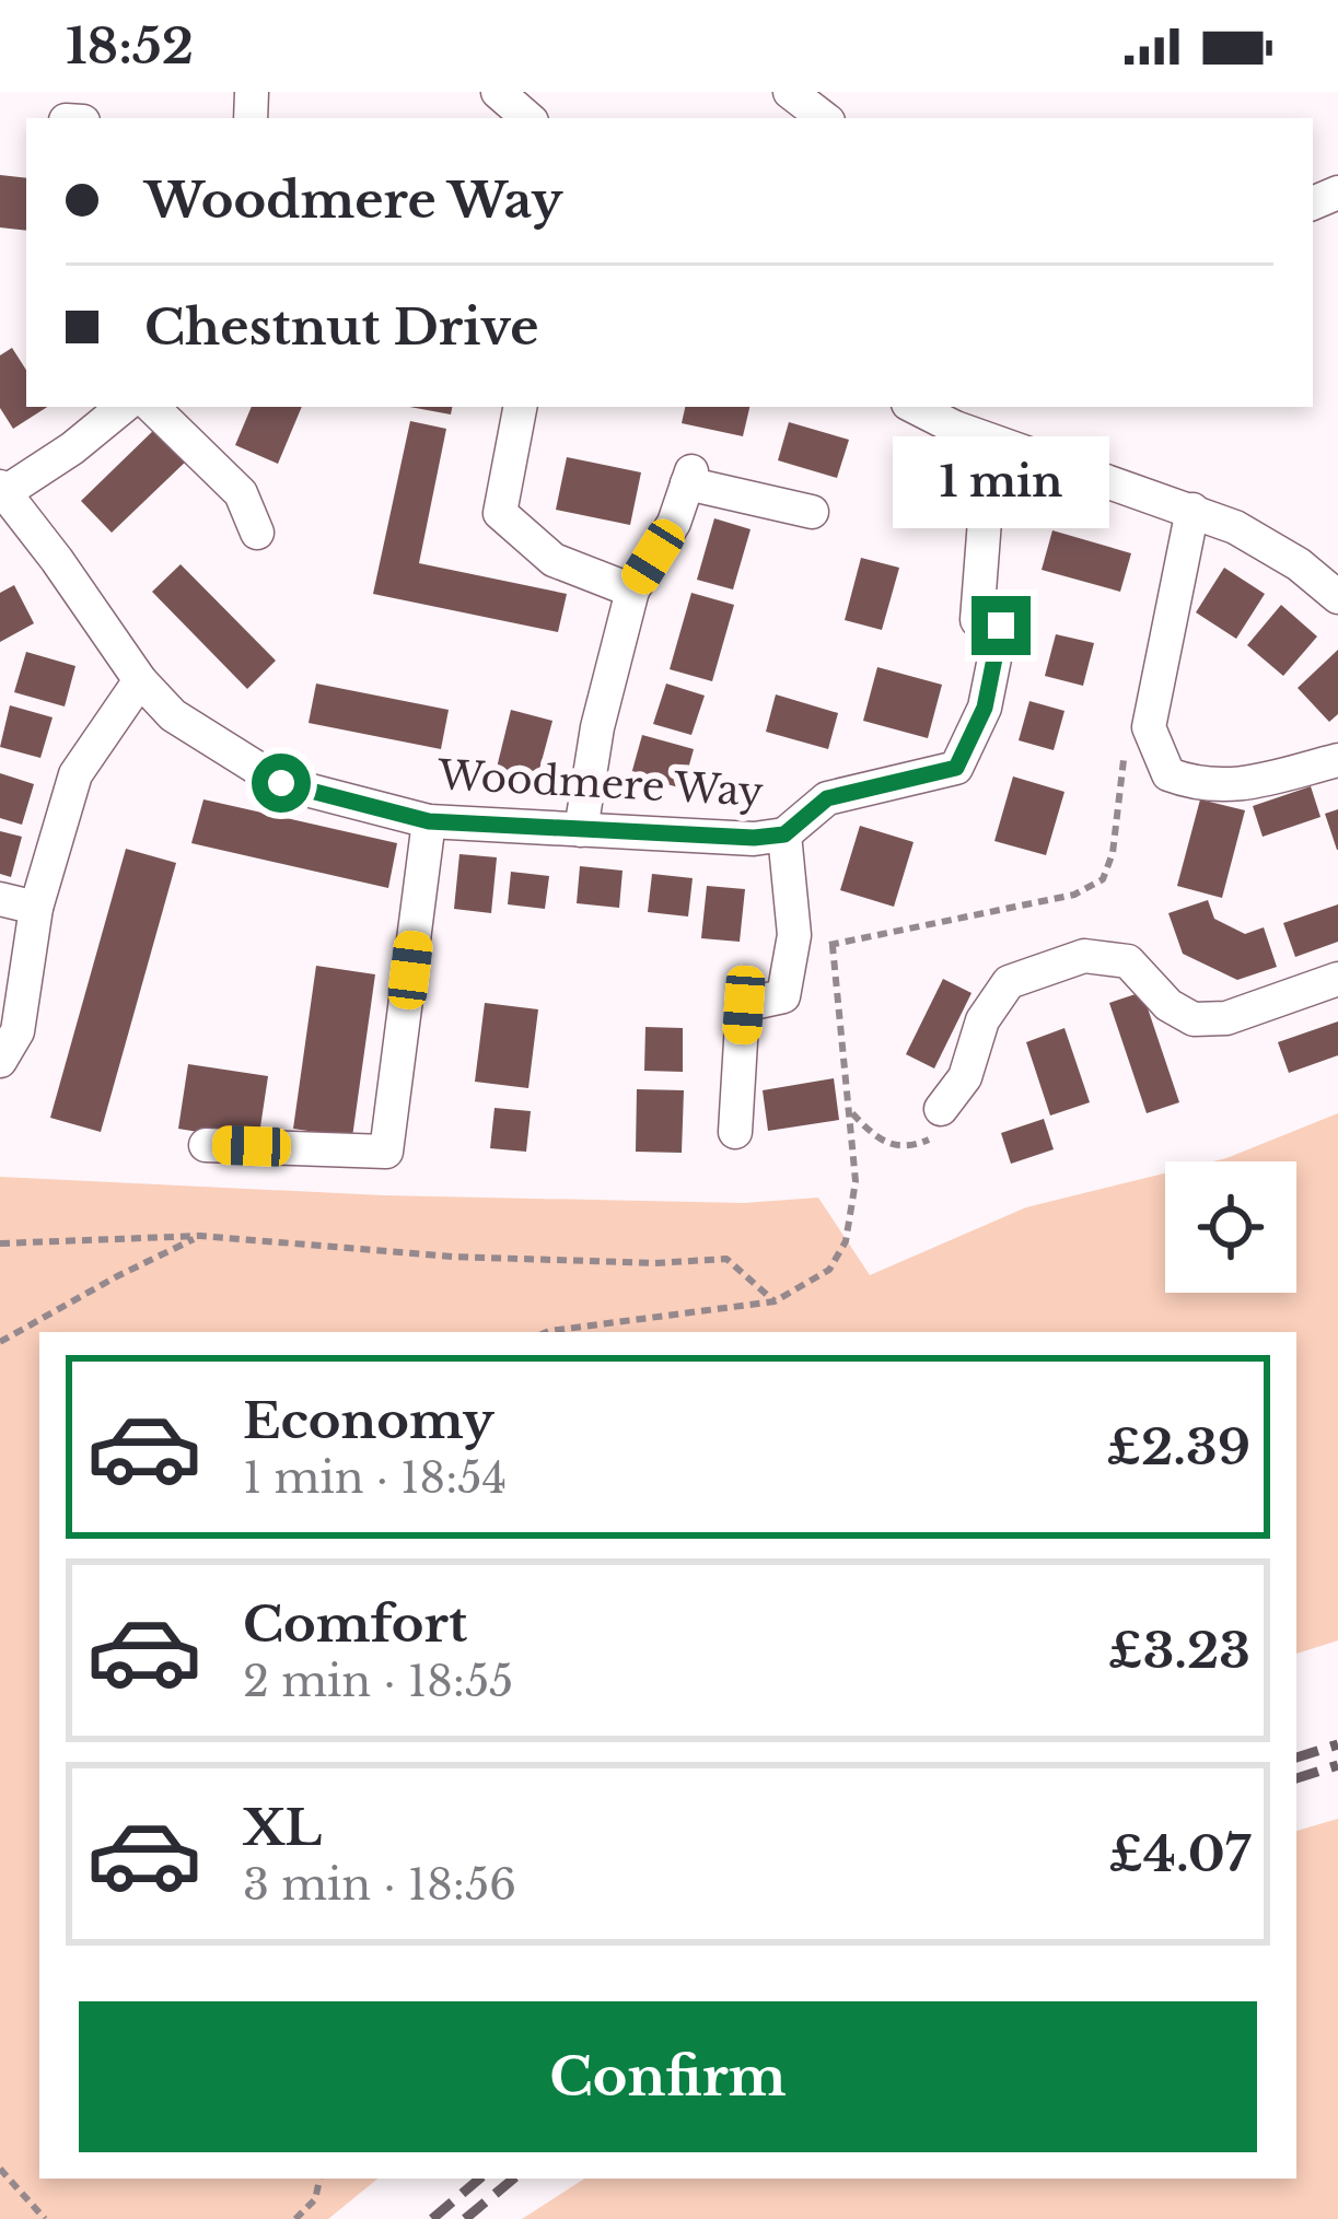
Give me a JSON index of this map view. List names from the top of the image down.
{
  "streets": {
    "street": ["Woodmere Way"]
  },
  "page": {
    "status": "18:52",
    "banner": ["Woodmere Way", "Chestnut Drive"],
    "bubble": "1 min",
    "list": [
      {
        "name": "Economy",
        "note": "1 min · 18:54",
        "value": "£2.39"
      },
      {
        "name": "Comfort",
        "note": "2 min · 18:55",
        "value": "£3.23"
      },
      {
        "name": "XL",
        "note": "3 min · 18:56",
        "value": "£4.07"
      }
    ],
    "buttons": "Confirm"
  }
}
